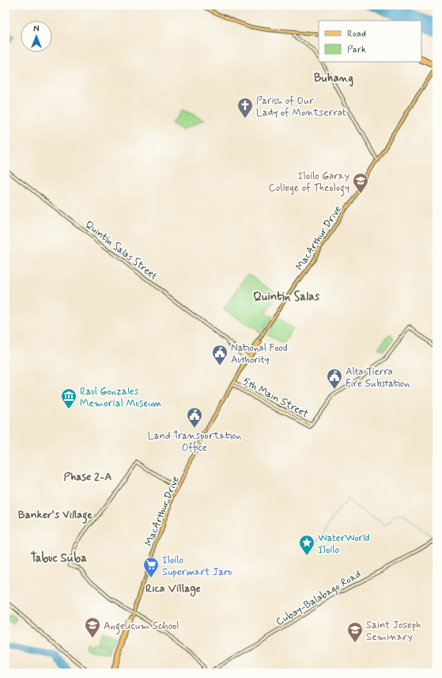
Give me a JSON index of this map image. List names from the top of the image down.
{
  "streets": {
    "main road": ["MacArthur Drive"],
    "street": ["Quintin Salas Street", "5th Main Street", "Cubay-Balabago Road"]
  },
  "crossings": [
    ["MacArthur Drive", "Quintin Salas Street"],
    ["MacArthur Drive", "5th Main Street"]
  ],
  "districts": [
    "Buhang",
    "Quintin Salas",
    "Phase 2-A",
    "Banker's Village",
    "Tabuc Suba",
    "Rica Village"
  ],
  "places": {
    "church": ["Parish of Our Lady of Montserrat"],
    "school or university": ["Iloilo Garay College of Theology", "Angelicum School", "Saint Joseph Seminary"],
    "public building": ["National Food Authority", "Alta Tierra Fire Substation", "Land Transportation Office"],
    "museum": ["Raul Gonzales Memorial Museum"],
    "place": ["WaterWorld Iloilo"],
    "supermarket": ["Iloilo Supermart Jaro"]
  },
  "legend": ["Road", "Park"],
  "north": "top"
}
